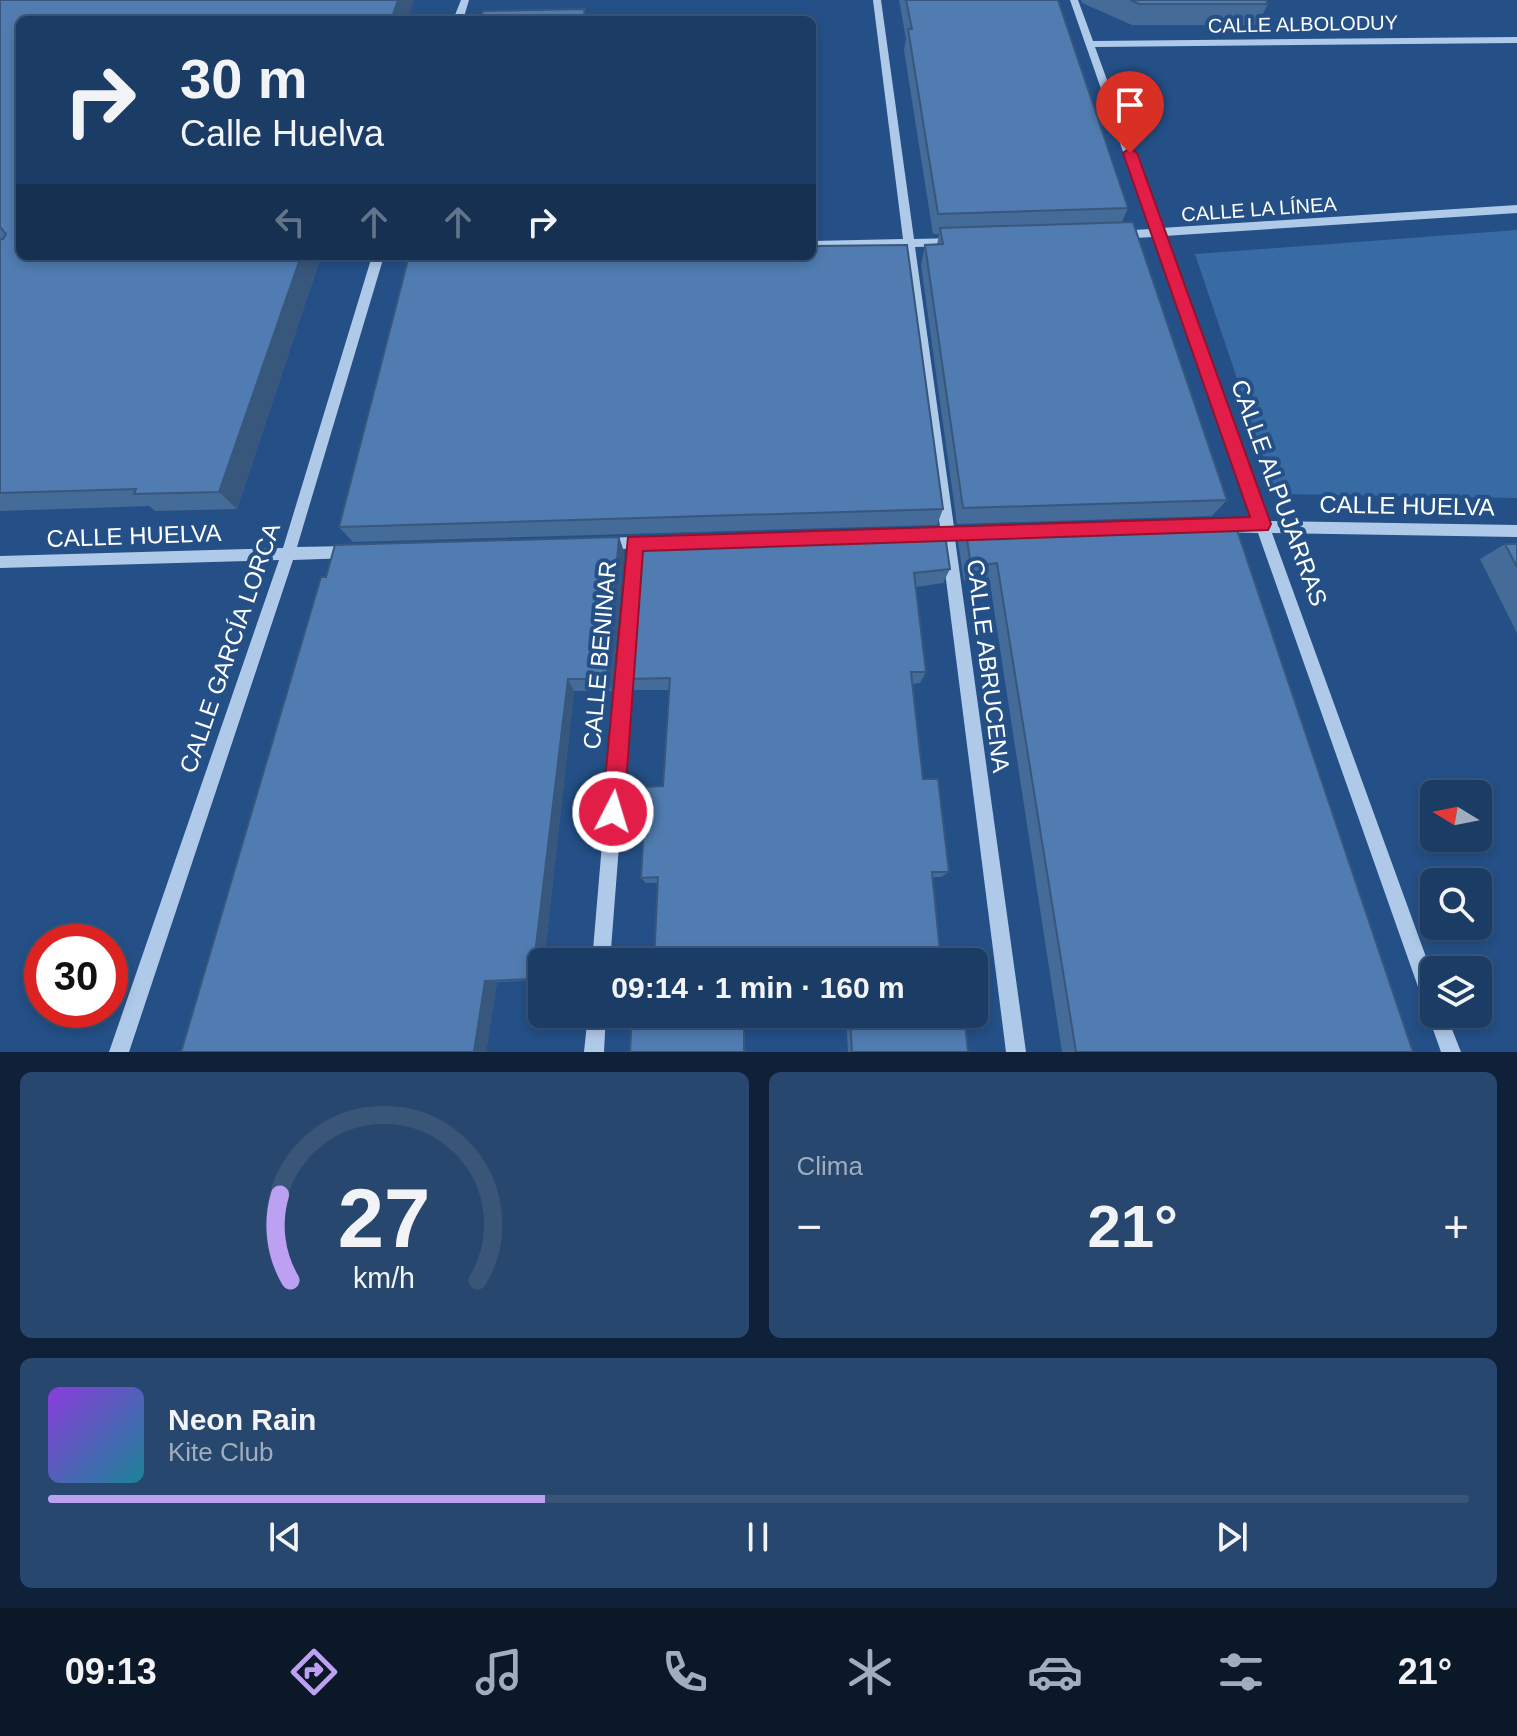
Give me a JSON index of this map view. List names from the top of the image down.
{
  "streets": {
    "street": [
      "CALLE ALBOLODUY",
      "CALLE LA LÍNEA",
      "CALLE ALPUJARRAS",
      "CALLE HUELVA",
      "CALLE GARCÍA LORCA",
      "CALLE BENINAR",
      "CALLE ABRUCENA"
    ]
  },
  "crossings": [
    ["CALLE ALBOLODUY", "CALLE ALPUJARRAS"],
    ["CALLE LA LÍNEA", "CALLE ALPUJARRAS"],
    ["CALLE ALPUJARRAS", "CALLE HUELVA"],
    ["CALLE HUELVA", "CALLE GARCÍA LORCA"]
  ],
  "north": "left",
  "page": {
    "turn": ["30 m", "Calle Huelva"],
    "limit": "30",
    "trip": "09:14 · 1 min · 160 m",
    "tile": "Clima",
    "heat": ["−", "21°", "+"],
    "song": ["Neon Rain", "Kite Club"],
    "tabs": ["09:13", "21°"],
    "gauge": ["27", "km/h"]
  }
}
